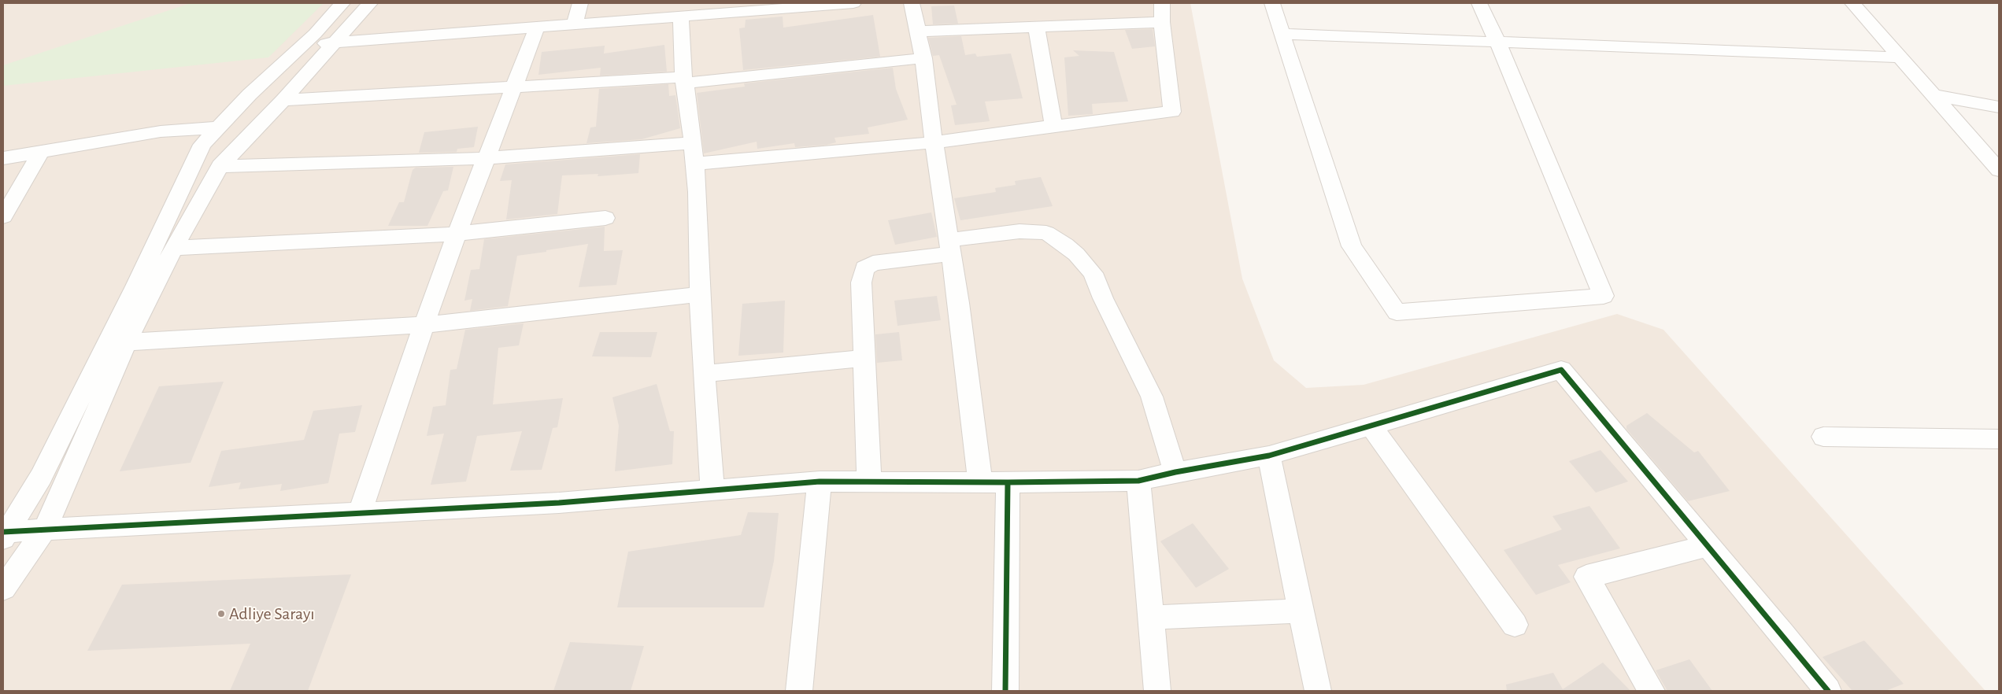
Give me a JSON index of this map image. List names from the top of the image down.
{
  "places": ["Adliye Sarayı"]
}
